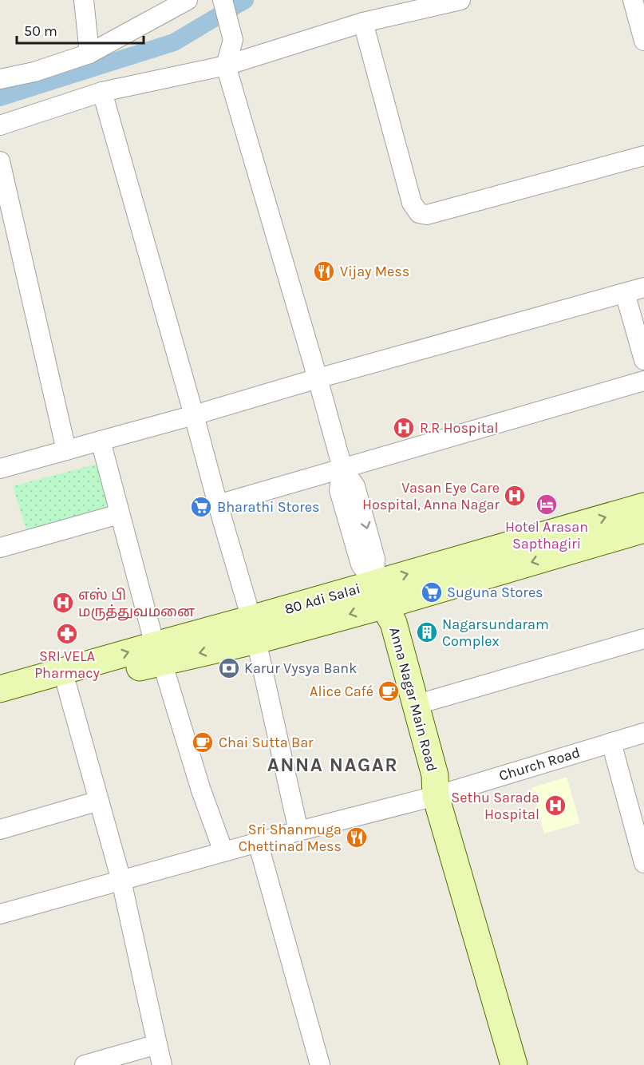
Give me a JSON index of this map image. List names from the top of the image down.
{
  "streets": {
    "main road": ["80 Adi Salai", "Anna Nagar Main Road"],
    "street": ["Church Road"]
  },
  "crossings": [
    ["80 Adi Salai", "Anna Nagar Main Road"],
    ["Anna Nagar Main Road", "Church Road"]
  ],
  "districts": ["ANNA NAGAR"],
  "places": {
    "restaurant": ["Vijay Mess", "Sri Shanmuga Chettinad Mess"],
    "hospital": [
      "R.R Hospital",
      "Vasan Eye Care Hospital, Anna Nagar",
      "எஸ் பி மருத்துவமனை",
      "Sethu Sarada Hospital"
    ],
    "hotel": ["Hotel Arasan Sapthagiri"],
    "supermarket": ["Bharathi Stores", "Suguna Stores"],
    "building": ["Nagarsundaram Complex"],
    "pharmacy": ["SRI VELA Pharmacy"],
    "bank": ["Karur Vysya Bank"],
    "cafe": ["Alice Café", "Chai Sutta Bar"]
  },
  "scale_bar": "50 m"
}
